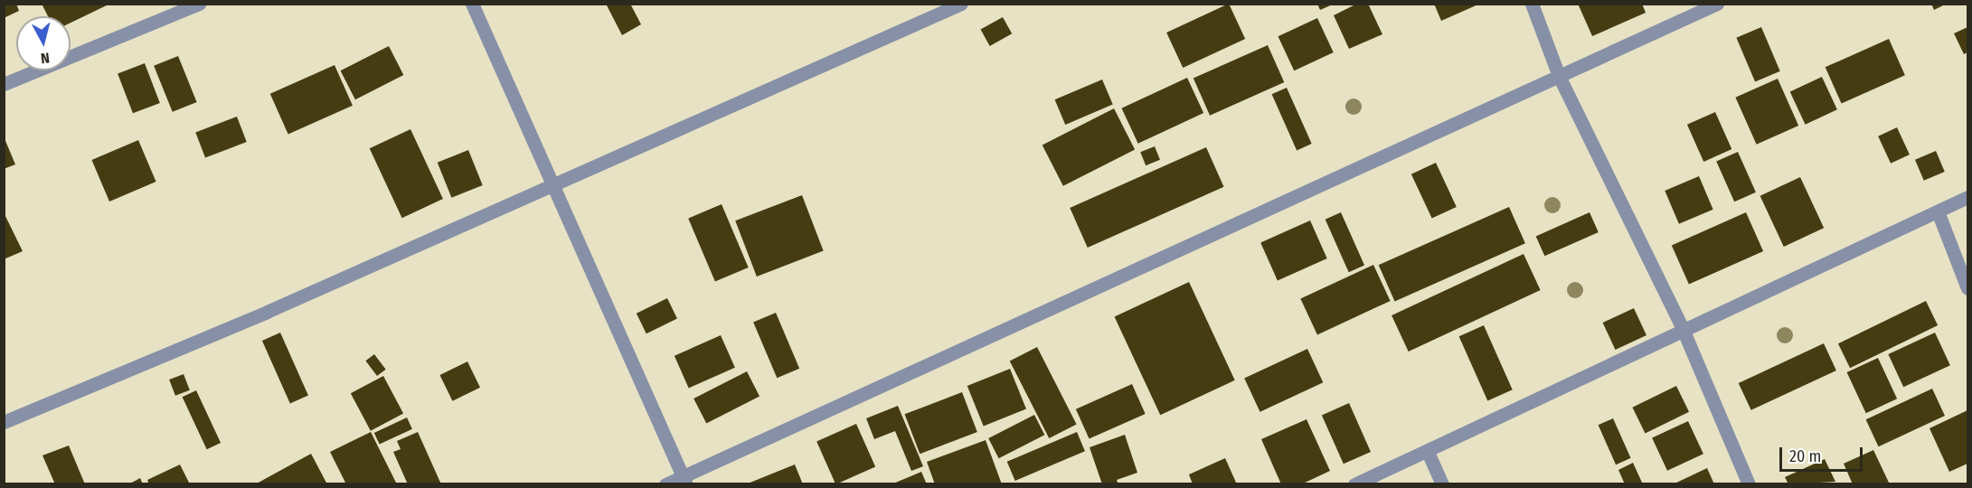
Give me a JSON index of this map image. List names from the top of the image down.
{
  "scale_bar": "20 m",
  "north": "bottom"
}
